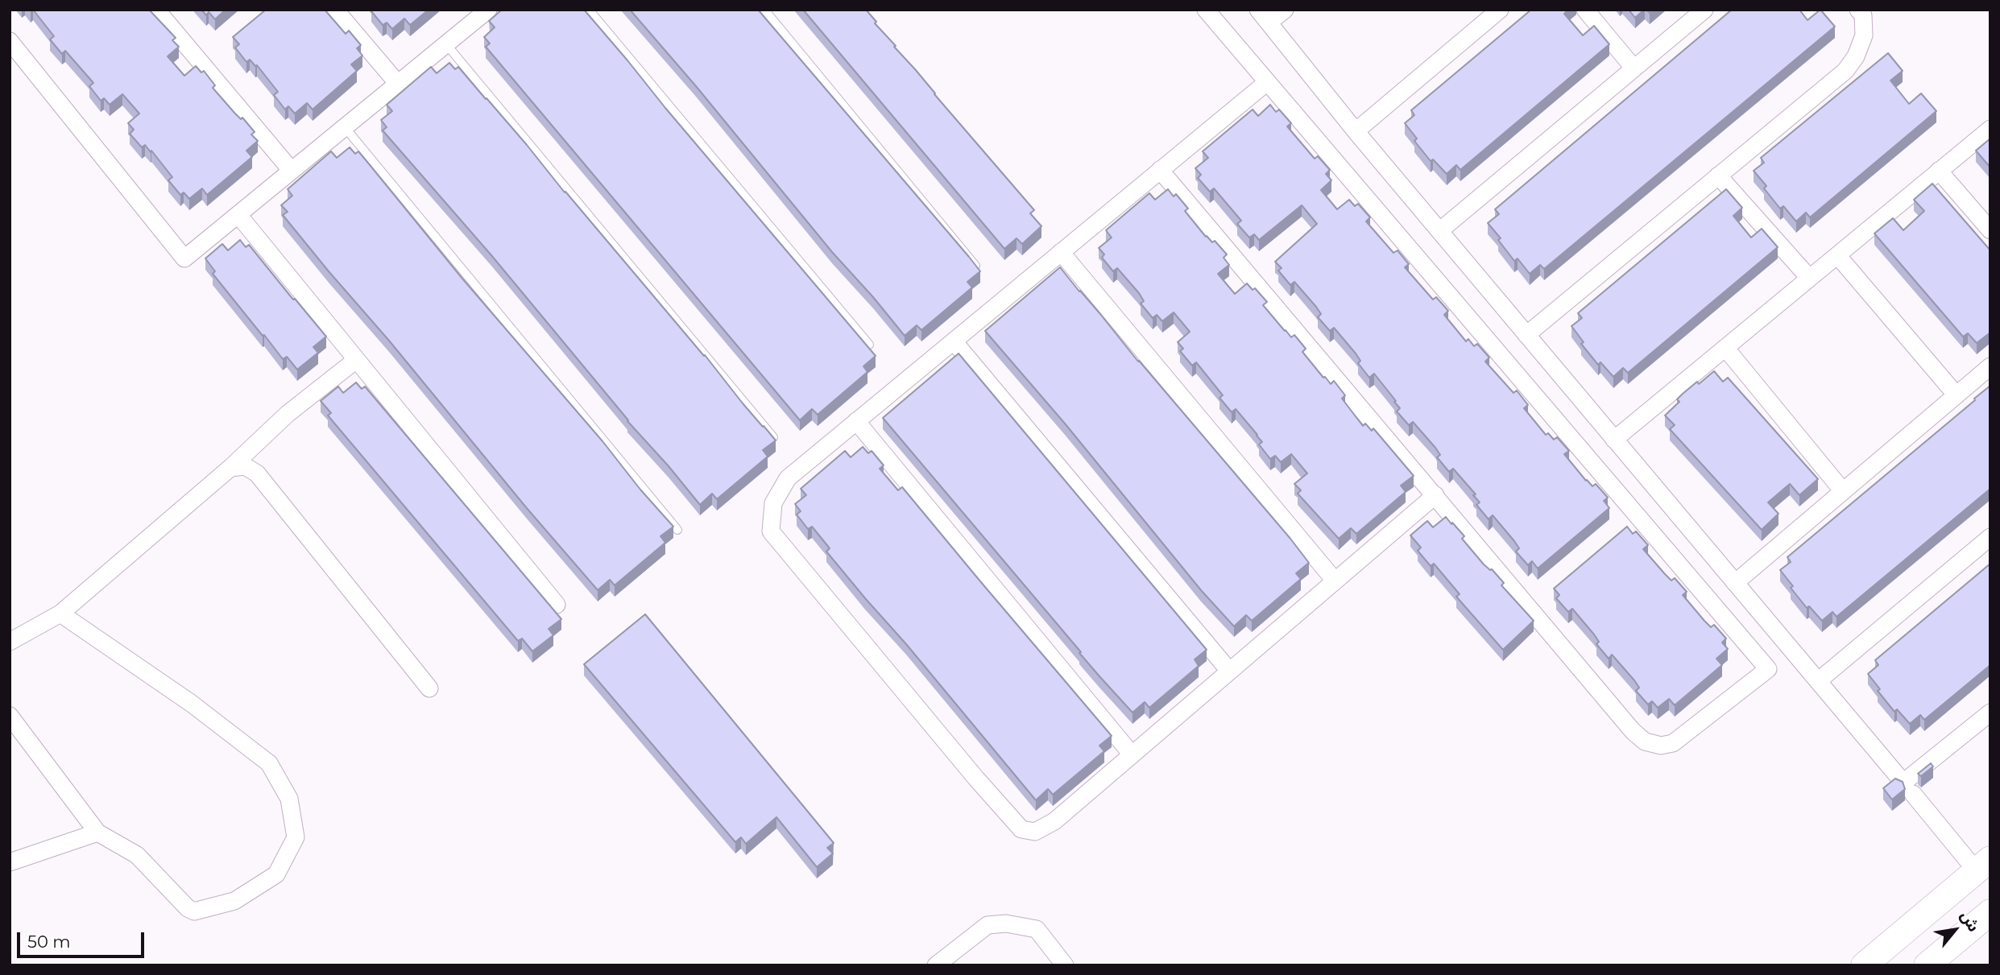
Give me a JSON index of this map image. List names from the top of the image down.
{
  "scale_bar": "50 m",
  "north": "top right"
}
